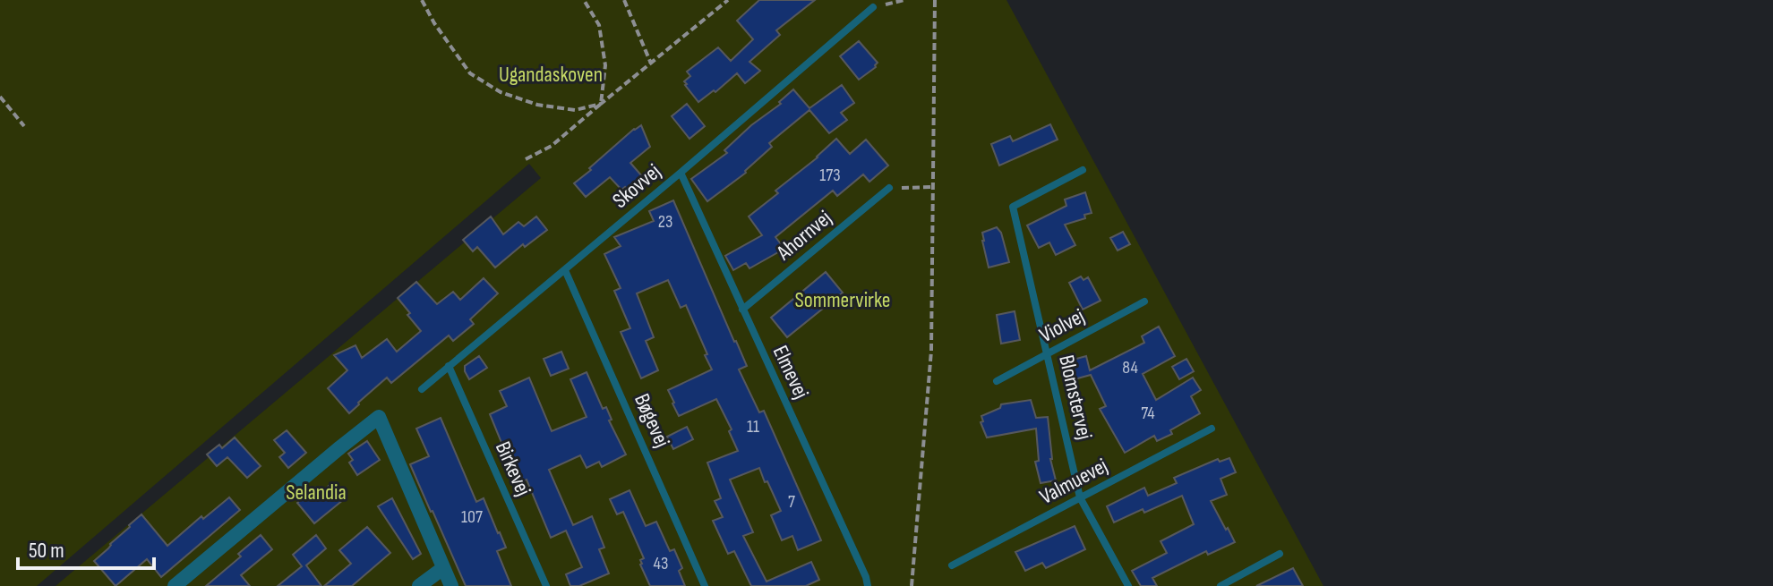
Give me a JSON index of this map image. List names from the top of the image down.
{
  "streets": {
    "lane": [
      "Skovvej",
      "Ahornvej",
      "Violvej",
      "Elmevej",
      "Blomstervej",
      "Bøgevej",
      "Birkevej",
      "Valmuevej"
    ]
  },
  "crossings": [
    ["Skovvej", "Elmevej"],
    ["Skovvej", "Bøgevej"],
    ["Skovvej", "Birkevej"],
    ["Ahornvej", "Elmevej"],
    ["Violvej", "Blomstervej"],
    ["Blomstervej", "Valmuevej"]
  ],
  "parks": ["Ugandaskoven", "Sommervirke", "Selandia"],
  "house_numbers": [
    "173",
    "23",
    "84",
    "74",
    "11",
    "7",
    "107",
    "43"
  ],
  "scale_bar": "50 m"
}
